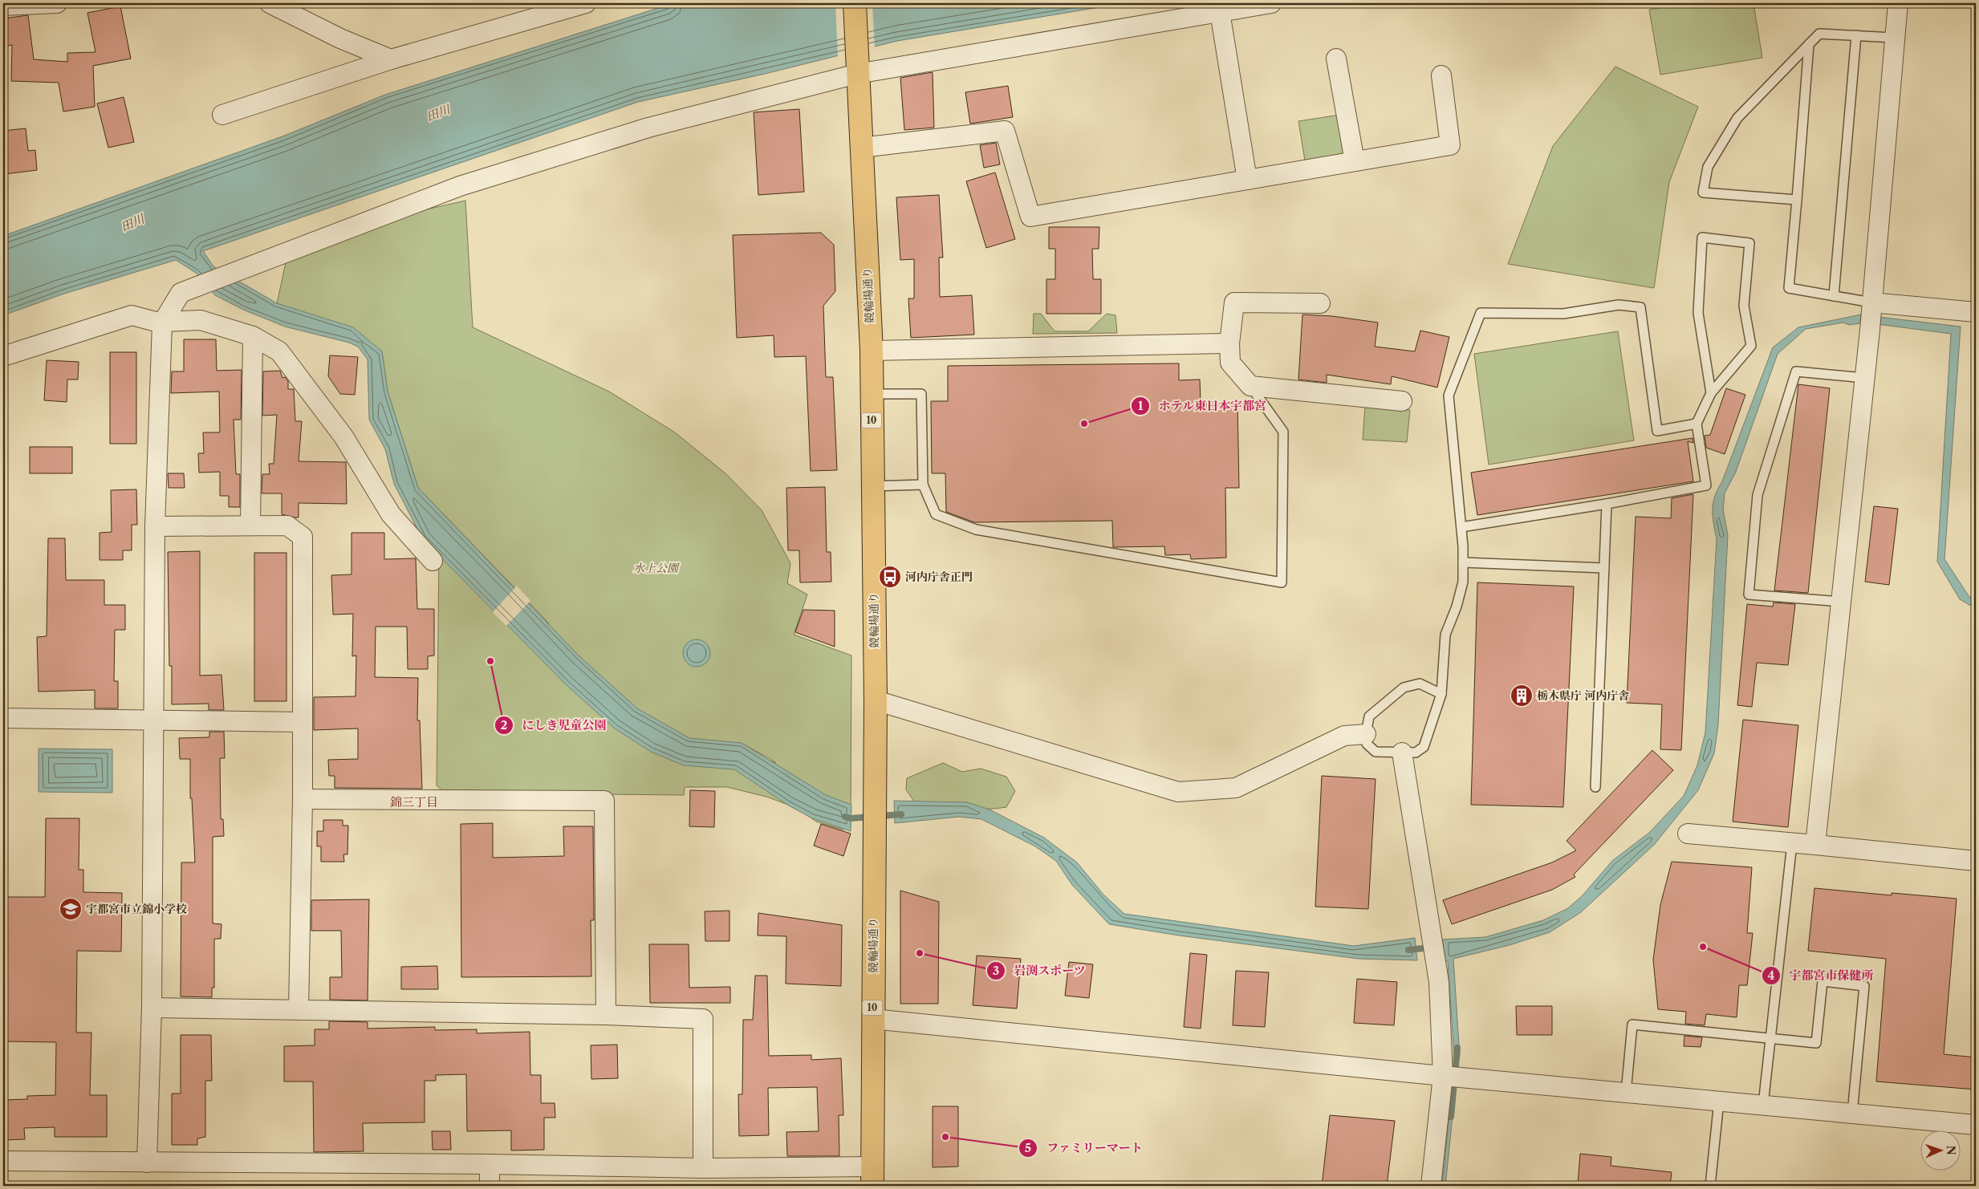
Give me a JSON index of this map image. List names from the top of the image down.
{
  "streets": {
    "main road": ["競輪場通り", "10"]
  },
  "crossings": [
    ["競輪場通り", "10"]
  ],
  "districts": ["錦三丁目"],
  "water": ["田川"],
  "parks": ["水上公園"],
  "places": {
    "other": [
      "ホテル東日本宇都宮",
      "にしき児童公園",
      "宇都宮市保健所",
      "岩渕スポーツ",
      "ファミリーマート"
    ],
    "bus stop": ["河内庁舎正門"],
    "building": ["栃木県庁 河内庁舎"],
    "school or university": ["宇都宮市立錦小学校"]
  },
  "north": "right"
}
